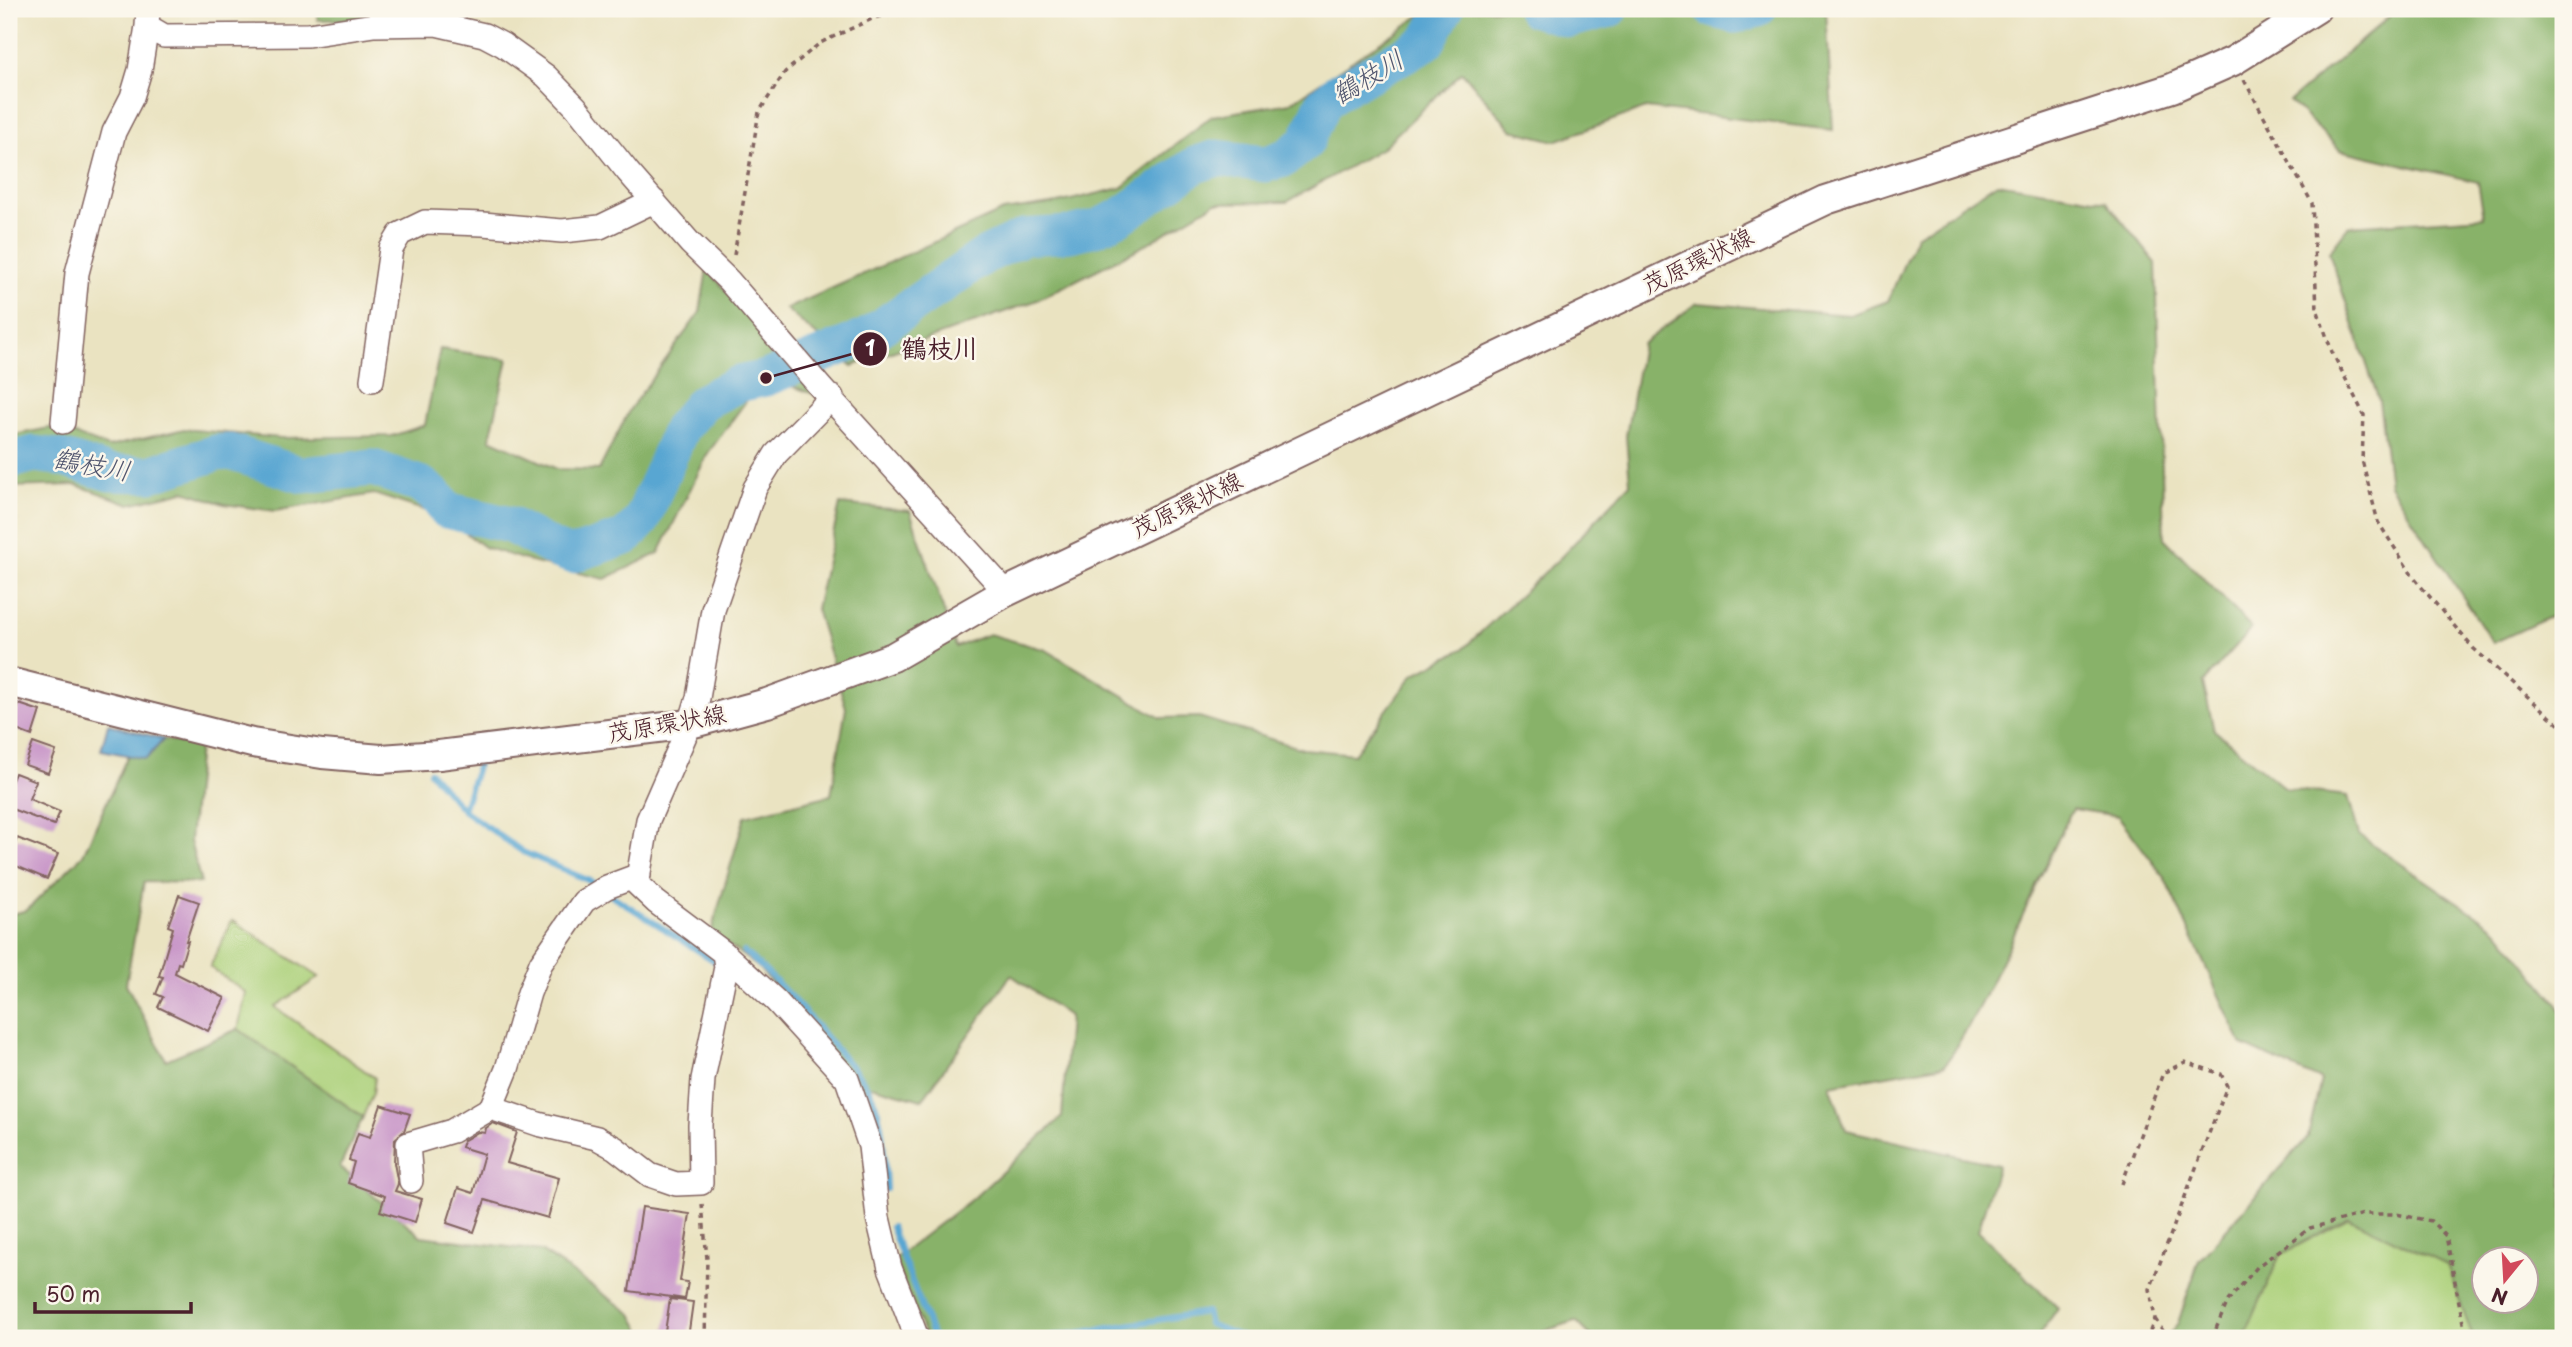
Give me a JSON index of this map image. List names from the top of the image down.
{
  "streets": {
    "main road": ["茂原環状線"]
  },
  "water": ["鶴枝川"],
  "places": ["鶴枝川"],
  "scale_bar": "50 m",
  "north": "bottom"
}
